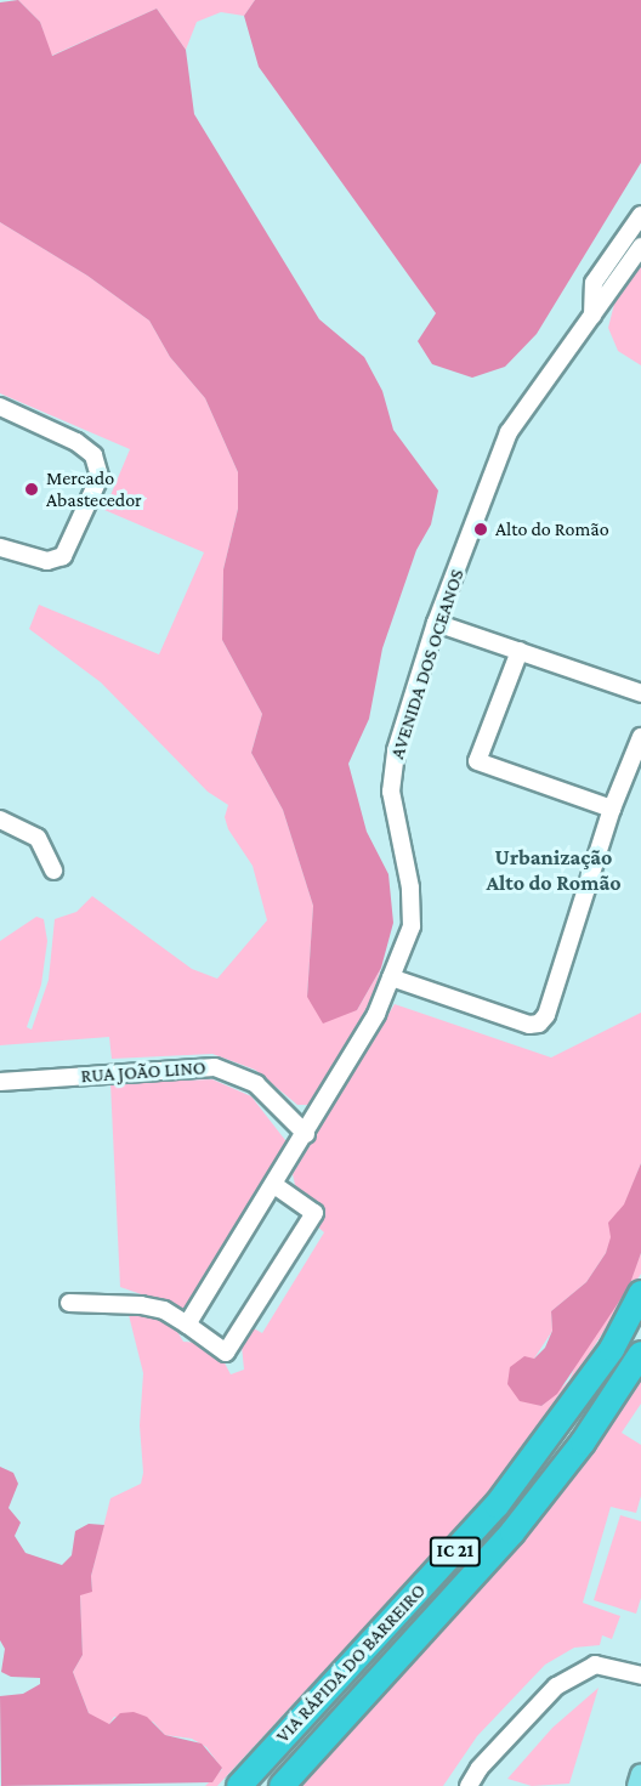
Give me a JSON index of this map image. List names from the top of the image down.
{
  "streets": {
    "highway": ["IC 21", "VIA RÁPIDA DO BARREIRO"],
    "street": ["AVENIDA DOS OCEANOS", "RUA JOÃO LINO"]
  },
  "crossings": [
    ["AVENIDA DOS OCEANOS", "RUA JOÃO LINO"]
  ],
  "districts": ["Urbanização Alto do Romão"],
  "places": ["Mercado Abastecedor", "Alto do Romão"]
}
